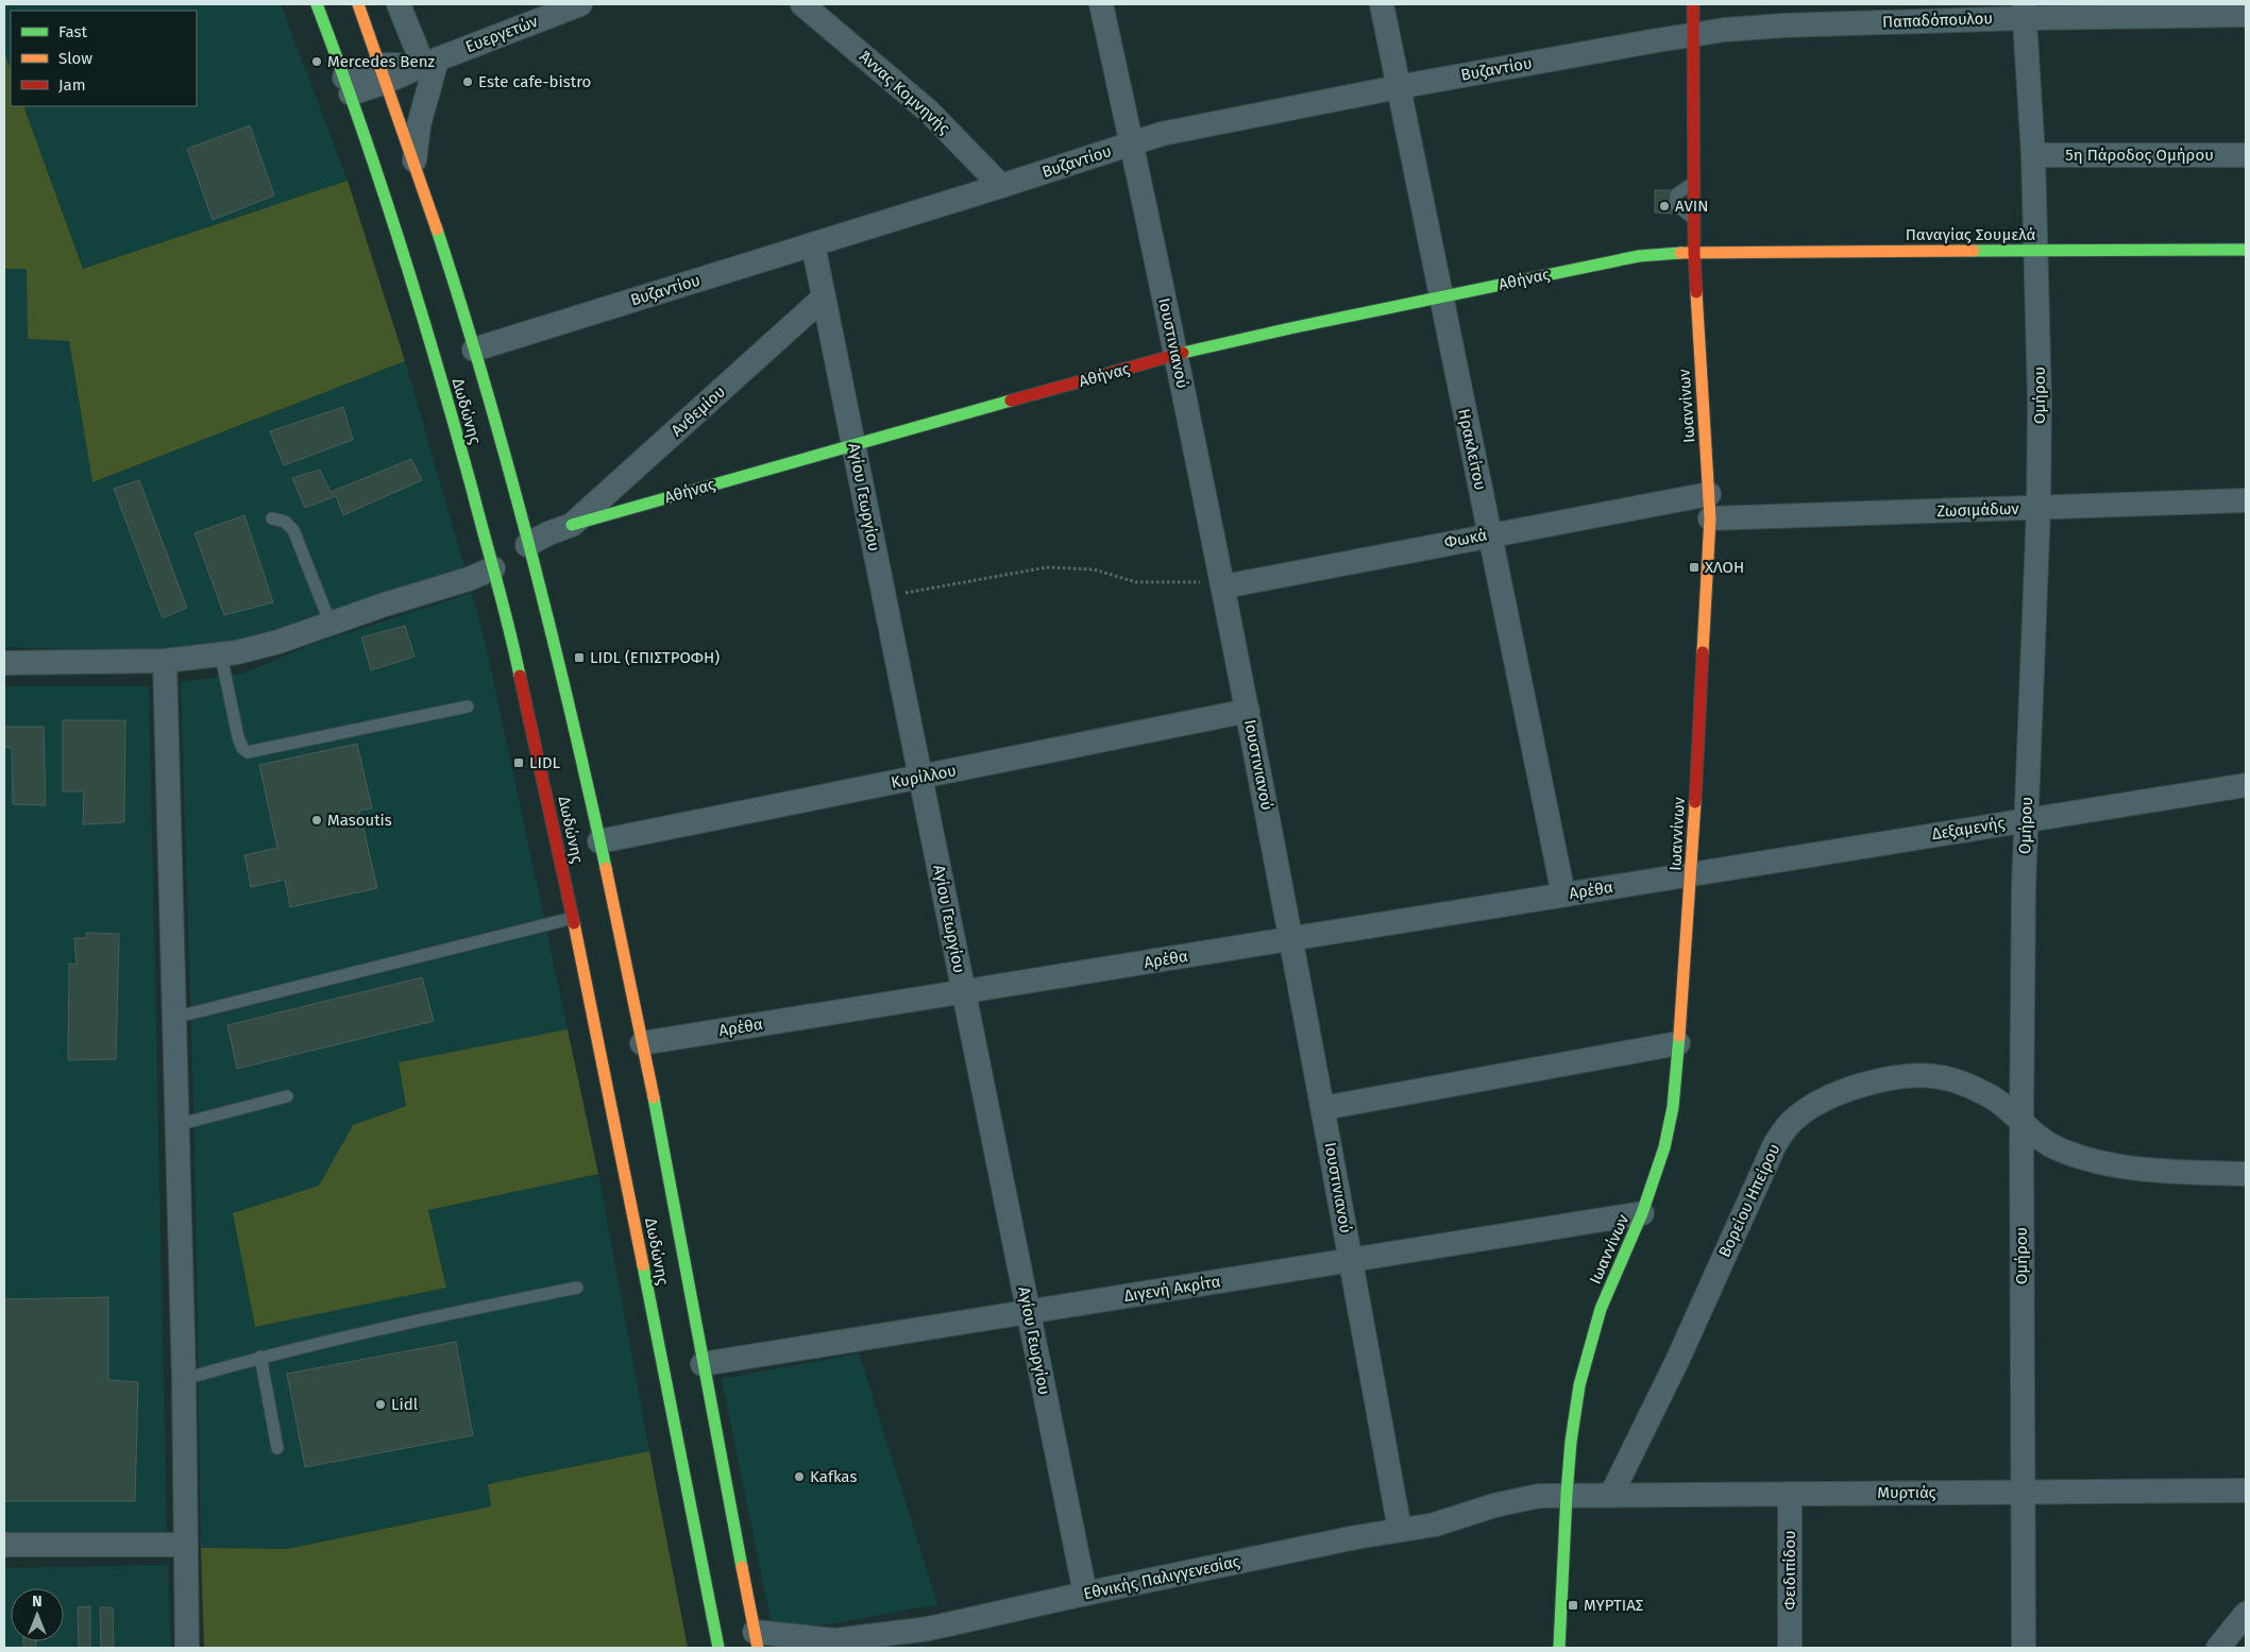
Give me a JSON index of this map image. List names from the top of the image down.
{
  "streets": {
    "main road": [
      "Παναγίας Σουμελά",
      "Αθήνας",
      "Ιωαννίνων",
      "Δωδώνης"
    ],
    "street": [
      "Παπαδόπουλου",
      "Ευεργετών",
      "Βυζαντίου",
      "Άννας Κομνηνής",
      "5η Πάροδος Ομήρου",
      "Ιουστινιανού",
      "Ομήρου",
      "Ανθεμίου",
      "Ηρακλείτου",
      "Αγίου Γεωργίου",
      "Ζωσιμάδων",
      "Φωκά",
      "Κυρίλλου",
      "Δεξαμενής",
      "Αρέθα",
      "Βορείου Ηπείρου",
      "Διγενή Ακρίτα",
      "Μυρτιάς",
      "Φειδιπίδου",
      "Εθνικής Παλιγγενεσίας"
    ]
  },
  "crossings": [
    ["Παπαδόπουλου", "Βυζαντίου"],
    ["Παπαδόπουλου", "Ομήρου"],
    ["Παπαδόπουλου", "Ιωαννίνων"],
    ["Ευεργετών", "Δωδώνης"],
    ["Βυζαντίου", "Άννας Κομνηνής"],
    ["Βυζαντίου", "Ιουστινιανού"],
    ["Βυζαντίου", "Ιωαννίνων"],
    ["Βυζαντίου", "Δωδώνης"],
    ["Βυζαντίου", "Ηρακλείτου"],
    ["Βυζαντίου", "Αγίου Γεωργίου"],
    ["5η Πάροδος Ομήρου", "Ομήρου"],
    ["Παναγίας Σουμελά", "Αθήνας"],
    ["Παναγίας Σουμελά", "Ομήρου"],
    ["Παναγίας Σουμελά", "Ιωαννίνων"],
    ["Αθήνας", "Ιουστινιανού"],
    ["Αθήνας", "Ιωαννίνων"],
    ["Αθήνας", "Δωδώνης"],
    ["Αθήνας", "Ανθεμίου"],
    ["Αθήνας", "Ηρακλείτου"],
    ["Αθήνας", "Αγίου Γεωργίου"],
    ["Ιουστινιανού", "Φωκά"],
    ["Ιουστινιανού", "Κυρίλλου"],
    ["Ιουστινιανού", "Αρέθα"],
    ["Ιουστινιανού", "Διγενή Ακρίτα"],
    ["Ιουστινιανού", "Εθνικής Παλιγγενεσίας"],
    ["Ομήρου", "Ζωσιμάδων"],
    ["Ομήρου", "Δεξαμενής"],
    ["Ομήρου", "Βορείου Ηπείρου"],
    ["Ομήρου", "Μυρτιάς"],
    ["Ιωαννίνων", "Ζωσιμάδων"],
    ["Ιωαννίνων", "Φωκά"],
    ["Ιωαννίνων", "Δεξαμενής"],
    ["Ιωαννίνων", "Αρέθα"],
    ["Ιωαννίνων", "Διγενή Ακρίτα"],
    ["Ιωαννίνων", "Μυρτιάς"],
    ["Ιωαννίνων", "Εθνικής Παλιγγενεσίας"],
    ["Δωδώνης", "Κυρίλλου"],
    ["Δωδώνης", "Αρέθα"],
    ["Δωδώνης", "Διγενή Ακρίτα"],
    ["Δωδώνης", "Εθνικής Παλιγγενεσίας"],
    ["Ανθεμίου", "Αγίου Γεωργίου"],
    ["Ηρακλείτου", "Φωκά"],
    ["Ηρακλείτου", "Αρέθα"],
    ["Αγίου Γεωργίου", "Κυρίλλου"],
    ["Αγίου Γεωργίου", "Αρέθα"],
    ["Αγίου Γεωργίου", "Διγενή Ακρίτα"],
    ["Αγίου Γεωργίου", "Εθνικής Παλιγγενεσίας"],
    ["Δεξαμενής", "Αρέθα"],
    ["Βορείου Ηπείρου", "Μυρτιάς"],
    ["Μυρτιάς", "Φειδιπίδου"],
    ["Μυρτιάς", "Εθνικής Παλιγγενεσίας"]
  ],
  "places": {
    "other": [
      "Mercedes Benz",
      "Este cafe-bistro",
      "AVIN",
      "Masoutis",
      "Lidl",
      "Kafkas"
    ],
    "transit": [
      "ΧΛΟΗ",
      "LIDL (ΕΠΙΣΤΡΟΦΗ)",
      "LIDL",
      "ΜΥΡΤΙΑΣ"
    ]
  },
  "legend": ["Fast", "Slow", "Jam"],
  "north": "top"
}
